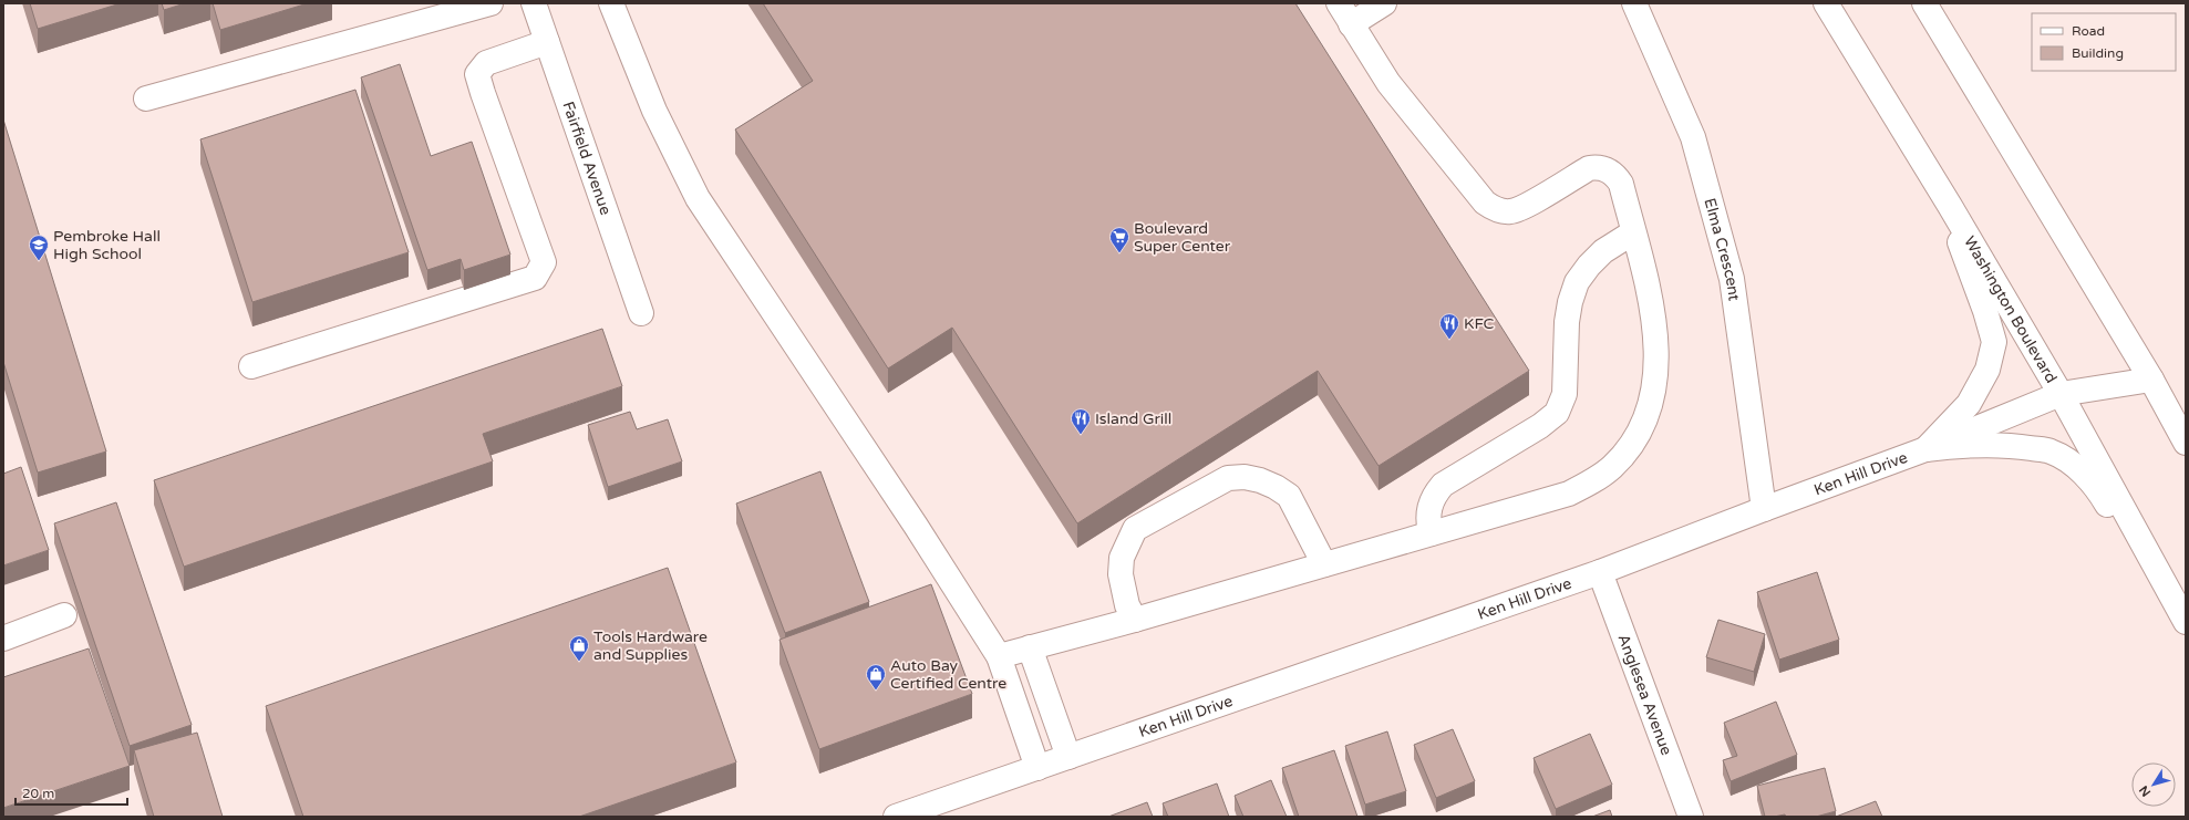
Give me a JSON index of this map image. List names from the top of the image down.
{
  "streets": {
    "main road": [
      "Fairfield Avenue",
      "Elma Crescent",
      "Washington Boulevard",
      "Ken Hill Drive",
      "Anglesea Avenue"
    ]
  },
  "crossings": [
    ["Elma Crescent", "Ken Hill Drive"],
    ["Washington Boulevard", "Ken Hill Drive"],
    ["Ken Hill Drive", "Anglesea Avenue"]
  ],
  "places": {
    "supermarket": ["Boulevard Super Center"],
    "school or university": ["Pembroke Hall High School"],
    "restaurant": ["KFC", "Island Grill"],
    "shop": ["Tools Hardware and Supplies", "Auto Bay Certified Centre"]
  },
  "legend": ["Road", "Building"],
  "scale_bar": "20 m",
  "north": "bottom left"
}
